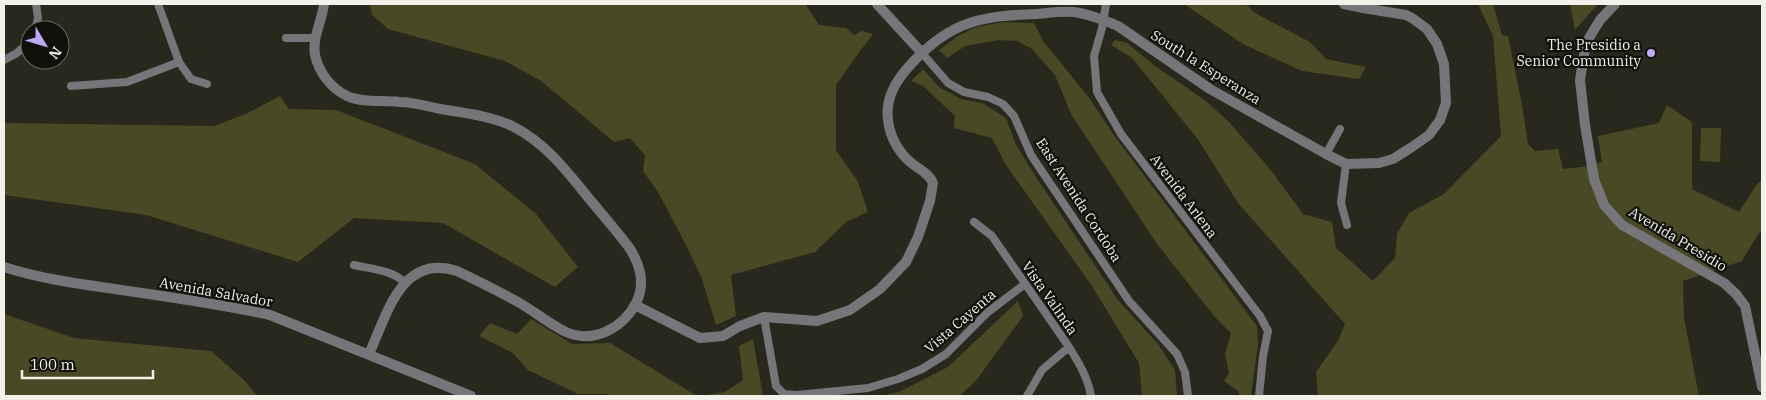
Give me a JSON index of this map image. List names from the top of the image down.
{
  "streets": {
    "street": [
      "South la Esperanza",
      "Avenida Arlena",
      "East Avenida Cordoba",
      "Avenida Presidio",
      "Avenida Salvador",
      "Vista Valinda",
      "Vista Cayenta"
    ]
  },
  "crossings": [
    ["South la Esperanza", "Avenida Arlena"],
    ["South la Esperanza", "East Avenida Cordoba"],
    ["South la Esperanza", "Vista Cayenta"],
    ["Vista Valinda", "Vista Cayenta"]
  ],
  "places": ["The Presidio a Senior Community"],
  "scale_bar": "100 m",
  "north": "bottom right"
}
